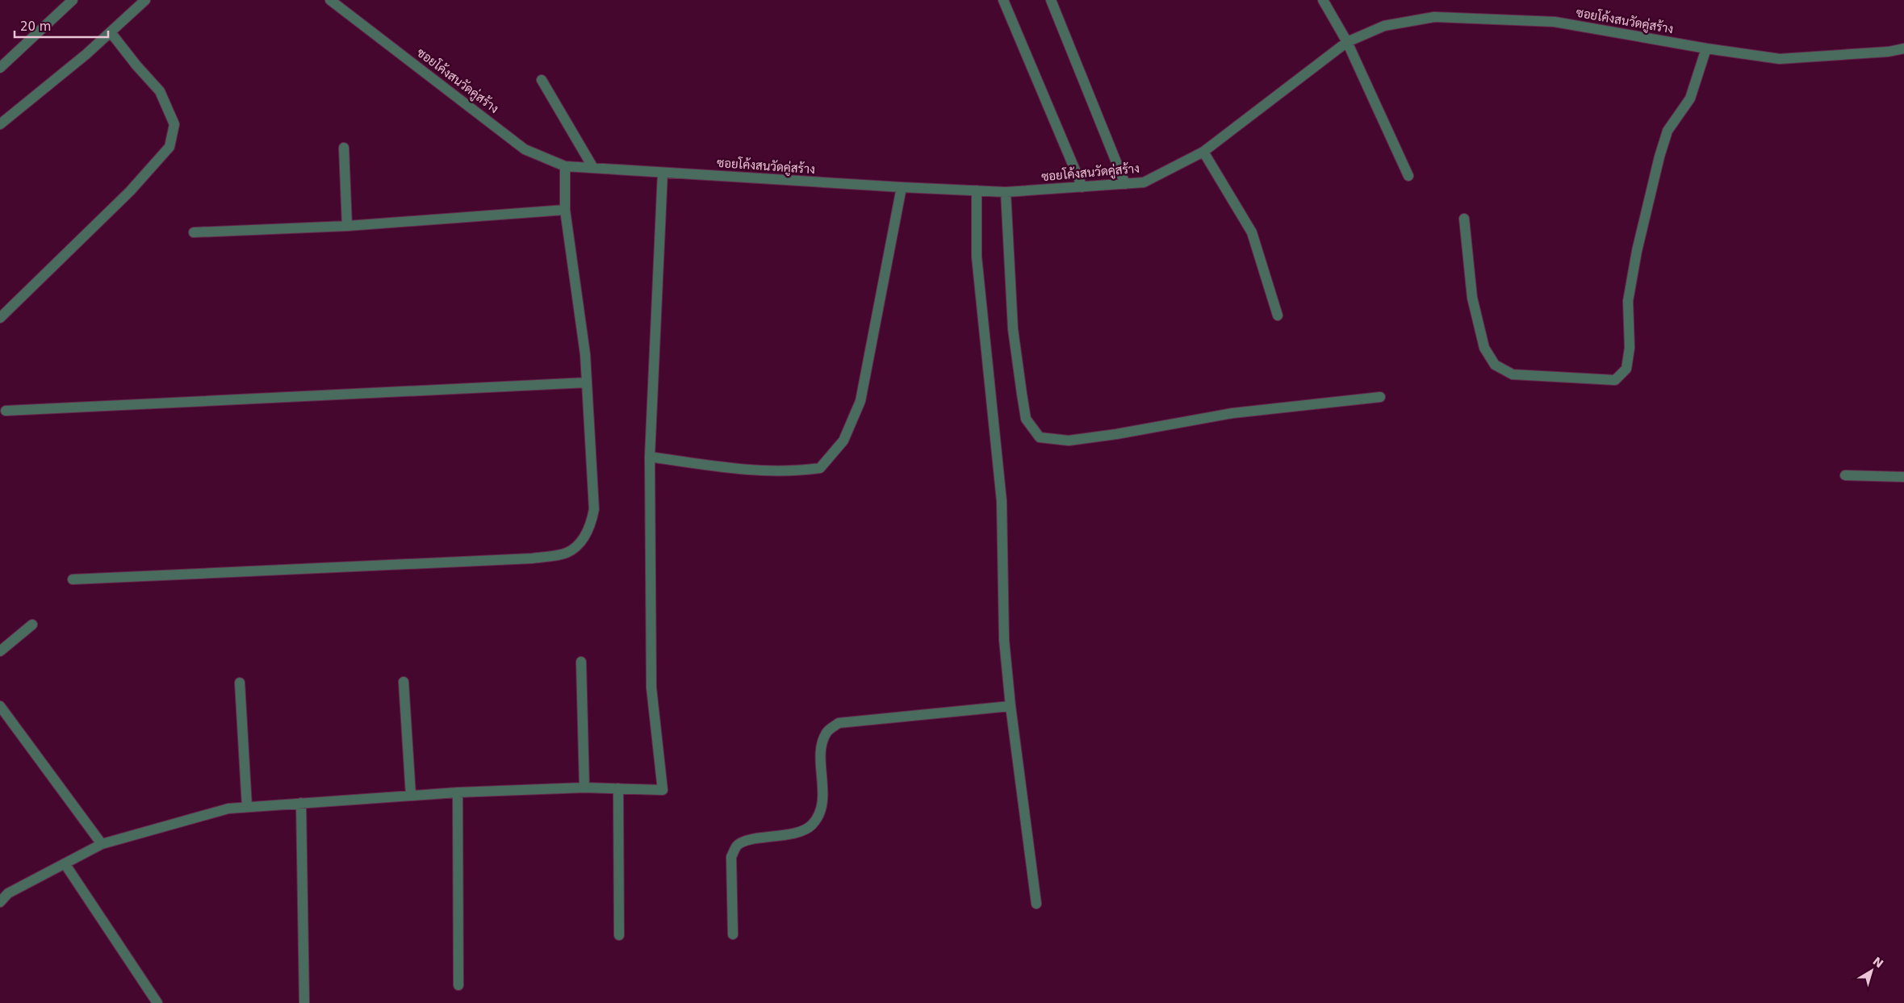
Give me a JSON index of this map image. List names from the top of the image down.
{
  "streets": {
    "street": ["ซอยโค้งสนวัดคู่สร้าง"]
  },
  "scale_bar": "20 m",
  "north": "top right"
}
